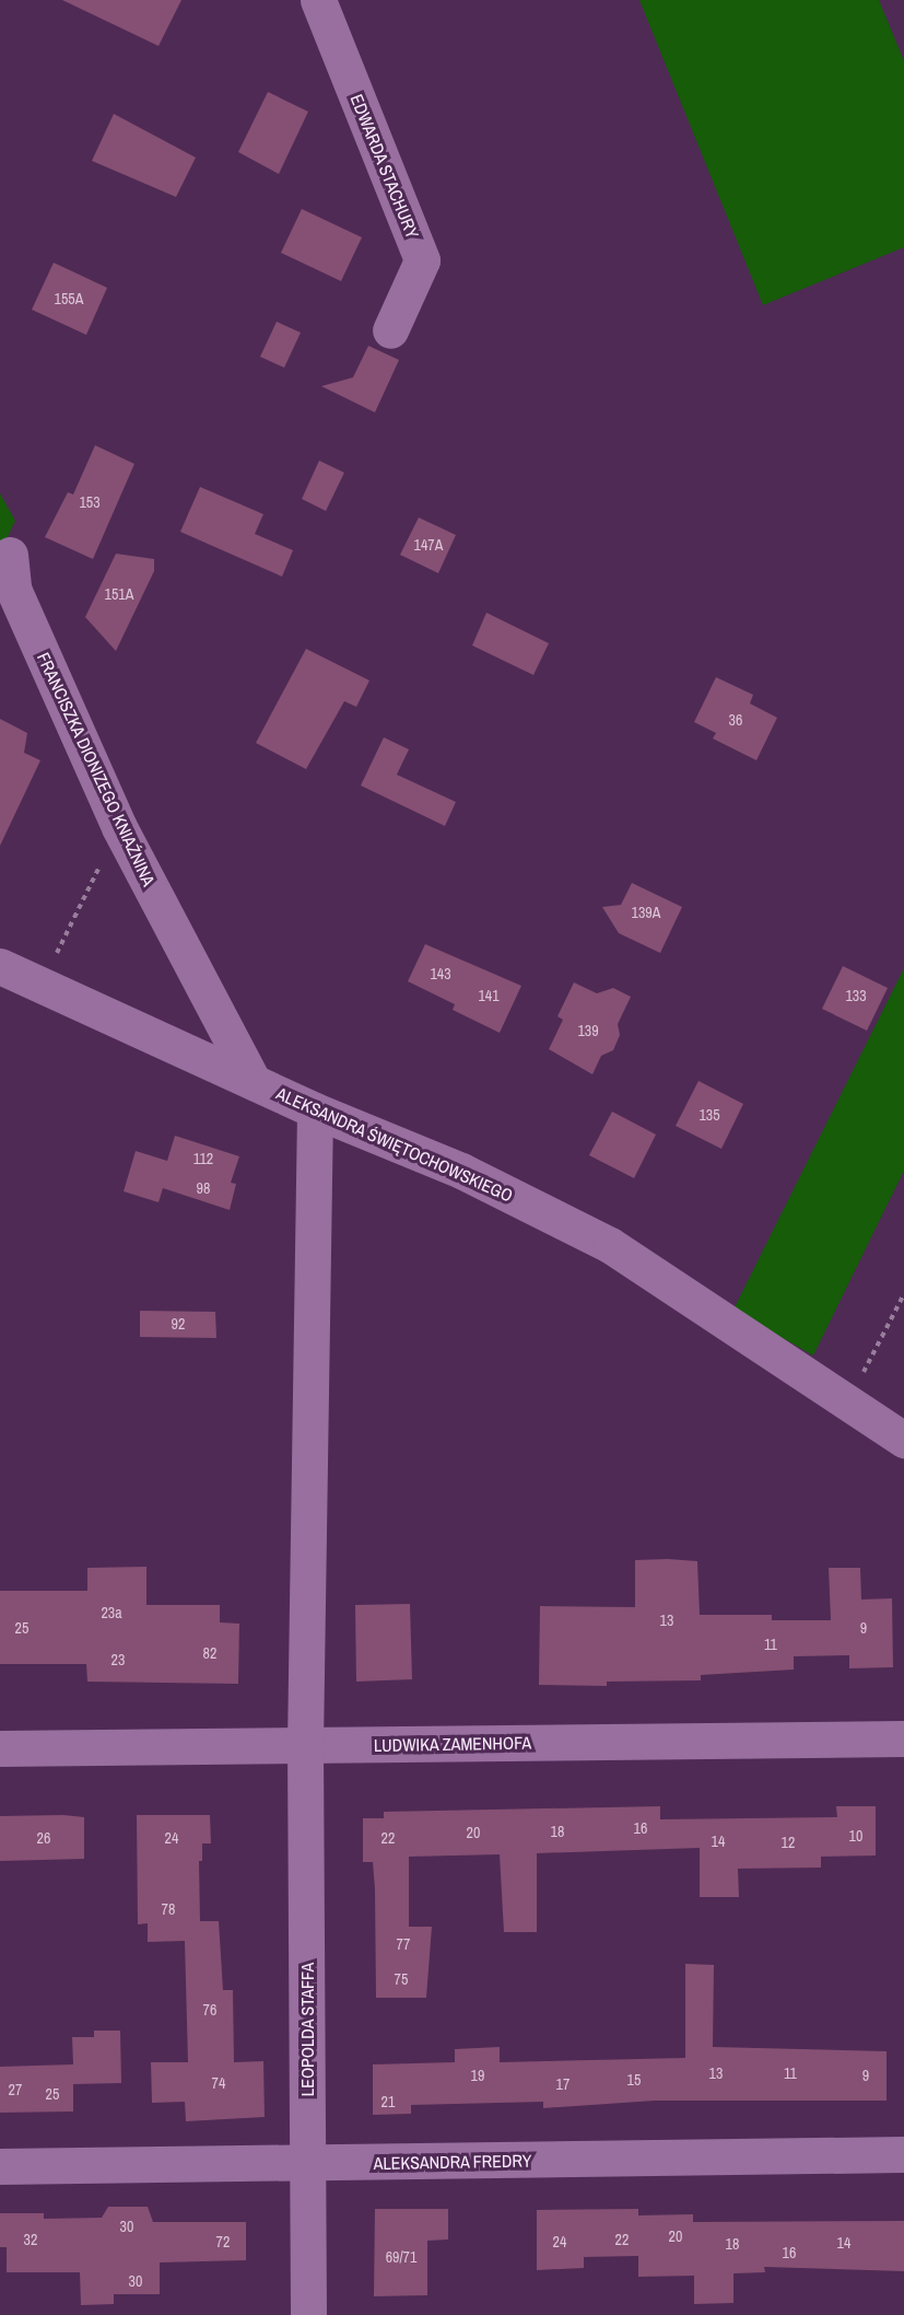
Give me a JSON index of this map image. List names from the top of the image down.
{
  "streets": {
    "street": [
      "EDWARDA STACHURY",
      "FRANCISZKA DIONIZEGO KNIAŹNINA",
      "ALEKSANDRA ŚWIĘTOCHOWSKIEGO",
      "LUDWIKA ZAMENHOFA",
      "LEOPOLDA STAFFA",
      "ALEKSANDRA FREDRY"
    ]
  },
  "crossings": [
    ["FRANCISZKA DIONIZEGO KNIAŹNINA", "ALEKSANDRA ŚWIĘTOCHOWSKIEGO"],
    ["ALEKSANDRA ŚWIĘTOCHOWSKIEGO", "LEOPOLDA STAFFA"],
    ["LUDWIKA ZAMENHOFA", "LEOPOLDA STAFFA"],
    ["LEOPOLDA STAFFA", "ALEKSANDRA FREDRY"]
  ],
  "house_numbers": [
    "155A",
    "153",
    "147A",
    "151A",
    "36",
    "139A",
    "143",
    "141",
    "133",
    "139",
    "135",
    "112",
    "98",
    "92",
    "23a",
    "13",
    "25",
    "9",
    "11",
    "82",
    "23",
    "16",
    "18",
    "20",
    "10",
    "26",
    "24",
    "22",
    "14",
    "12",
    "78",
    "77",
    "75",
    "76",
    "13",
    "11",
    "19",
    "9",
    "15",
    "74",
    "17",
    "27",
    "25",
    "21",
    "30",
    "20",
    "32",
    "22",
    "72",
    "24",
    "14",
    "18",
    "16",
    "69/71",
    "30"
  ]
}
